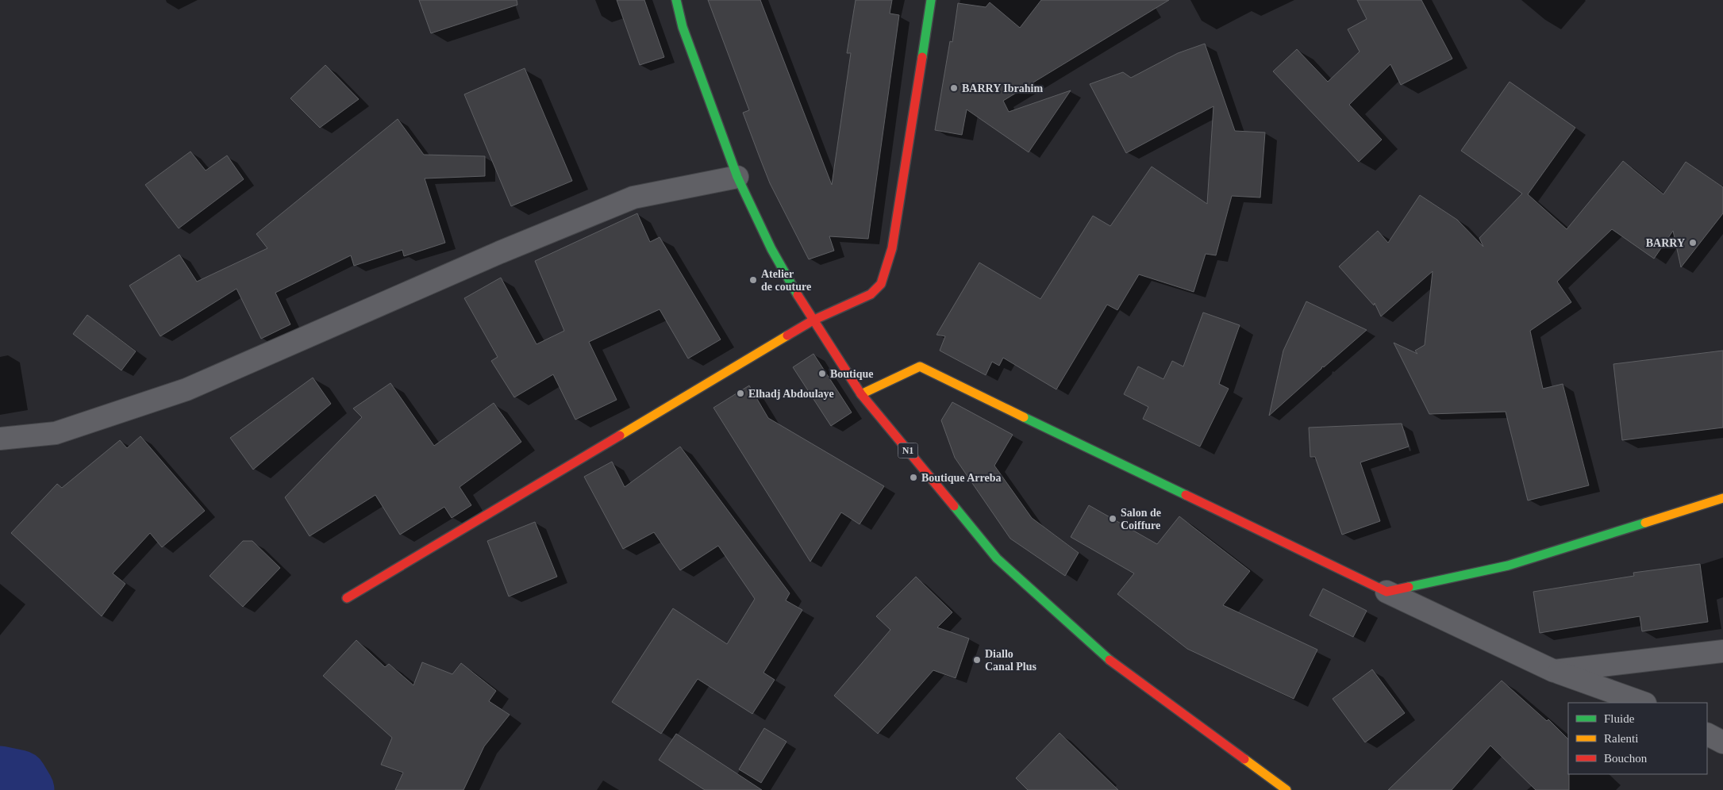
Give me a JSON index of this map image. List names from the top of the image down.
{
  "streets": {
    "main road": ["N1"]
  },
  "places": [
    "BARRY Ibrahim",
    "BARRY",
    "Atelier de couture",
    "Boutique",
    "Elhadj Abdoulaye",
    "Boutique Arreba",
    "Salon de Coiffure",
    "Diallo Canal Plus"
  ],
  "legend": ["Fluide", "Ralenti", "Bouchon"]
}
